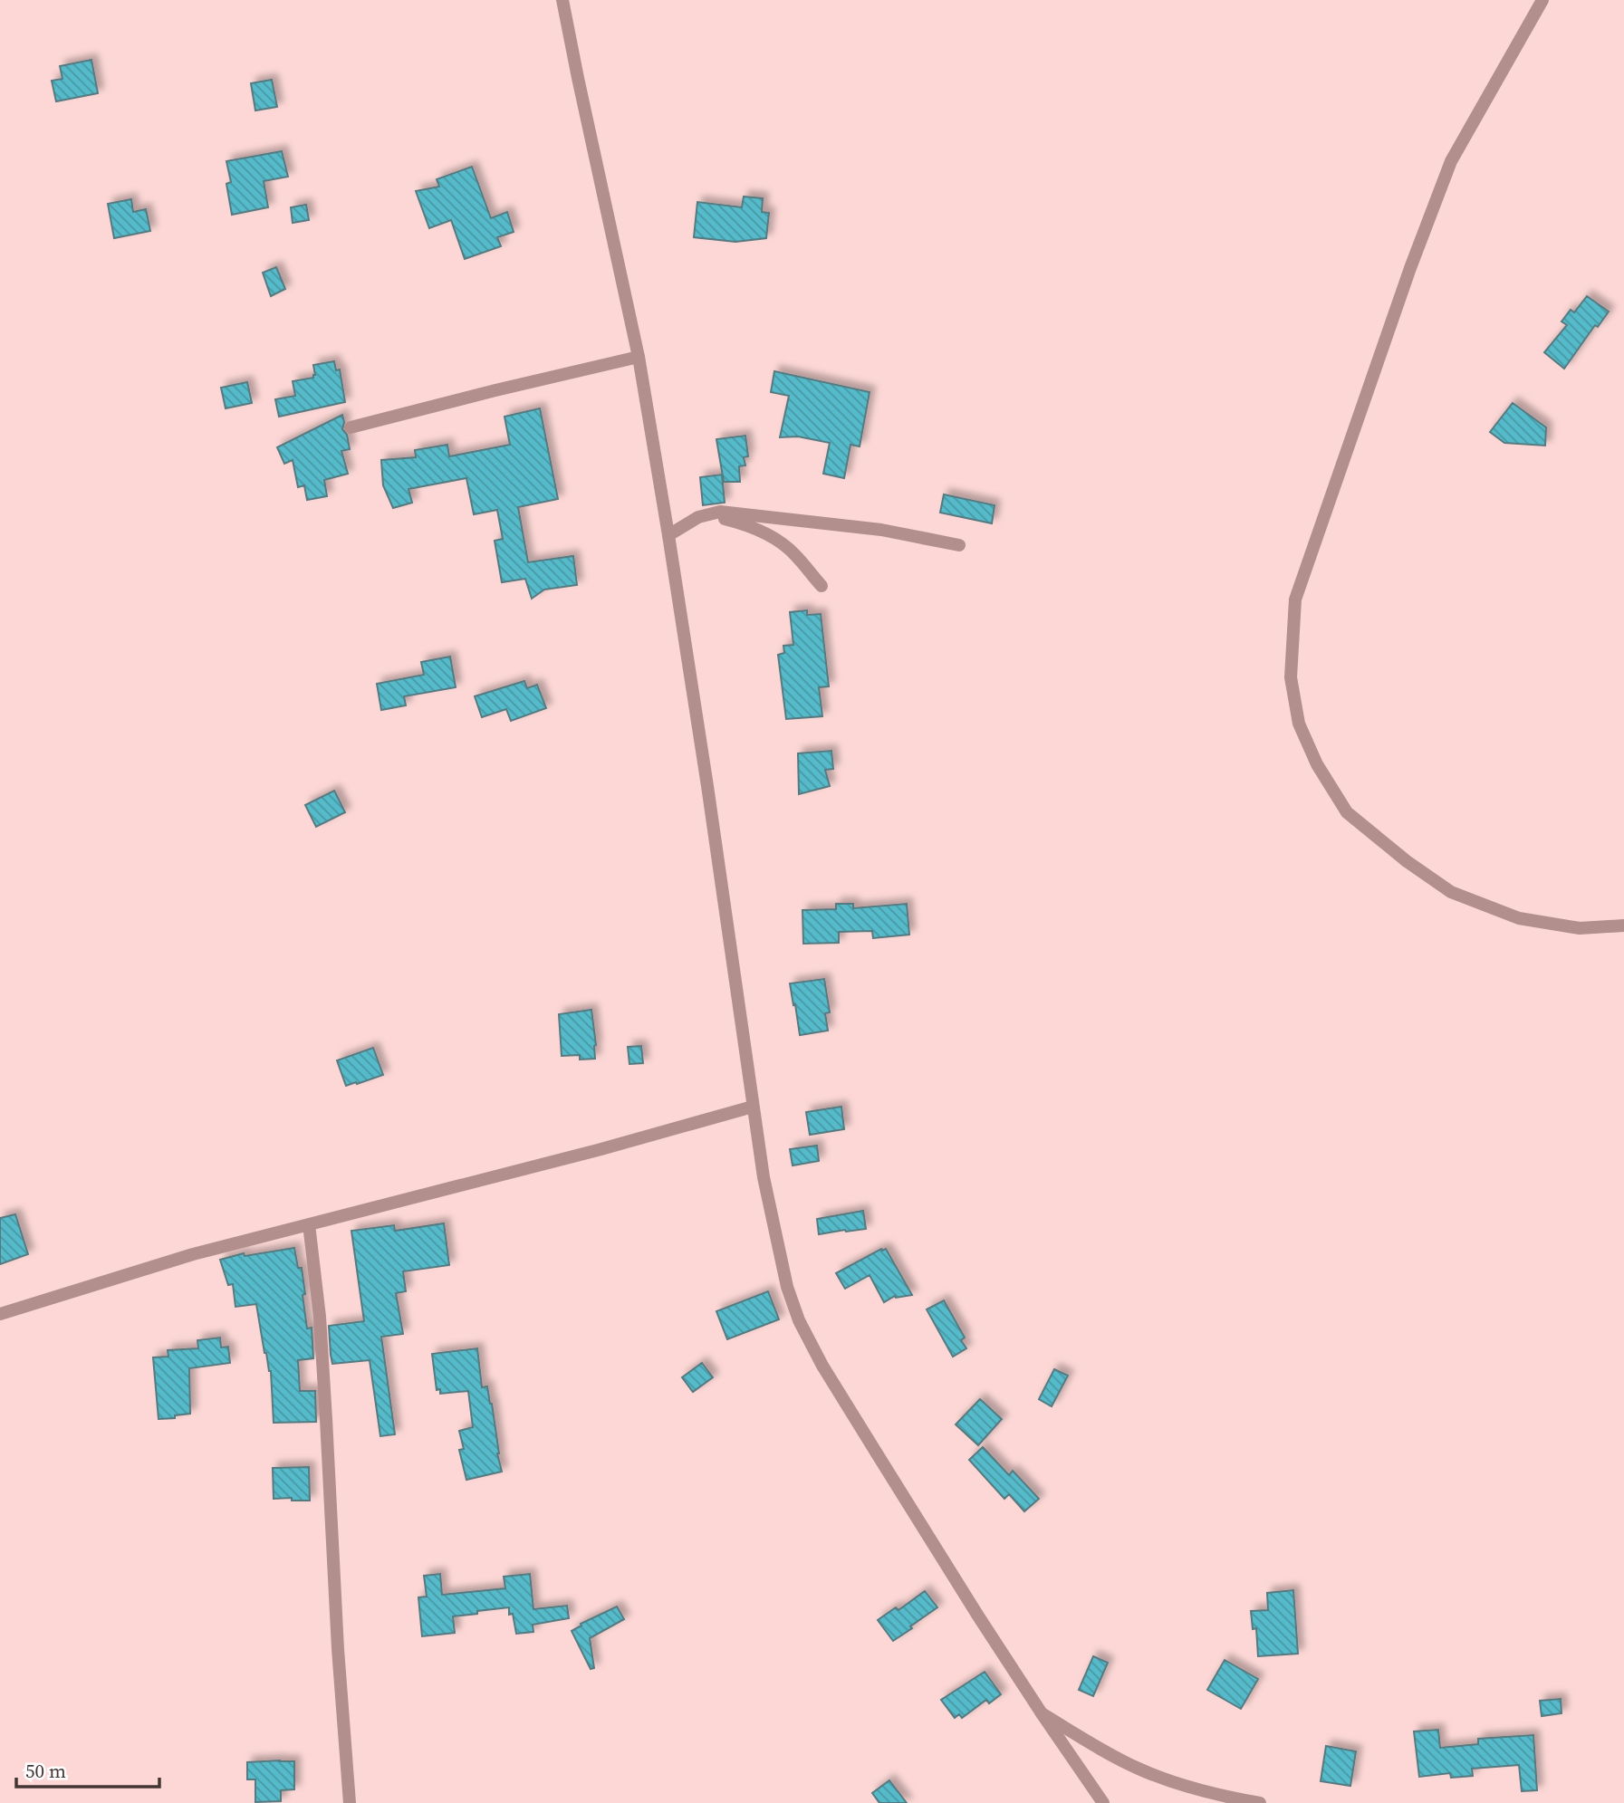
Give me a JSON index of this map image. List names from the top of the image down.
{
  "scale_bar": "50 m"
}
